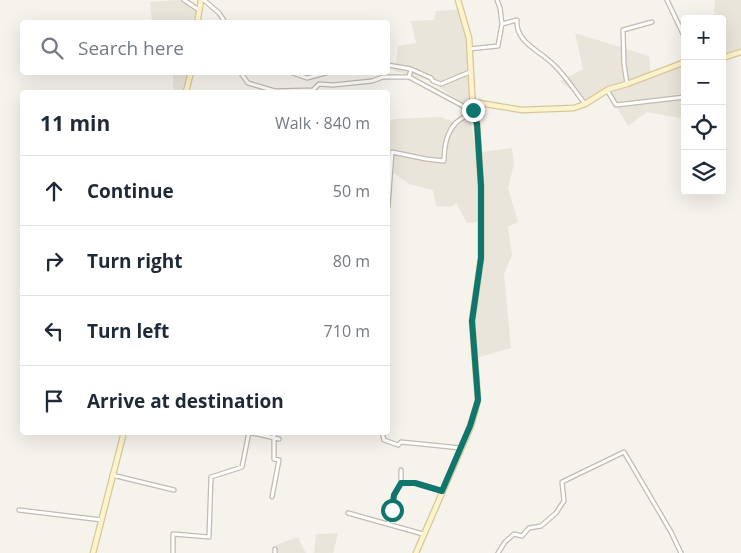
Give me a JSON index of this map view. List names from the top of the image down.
{
  "page": {
    "map_buttons": ["+", "−"],
    "search": "Search here",
    "heading": ["11 min", "Walk · 840 m"],
    "list": [
      ["Continue", "50 m"],
      ["Turn right", "80 m"],
      ["Turn left", "710 m"],
      "Arrive at destination"
    ]
  }
}
